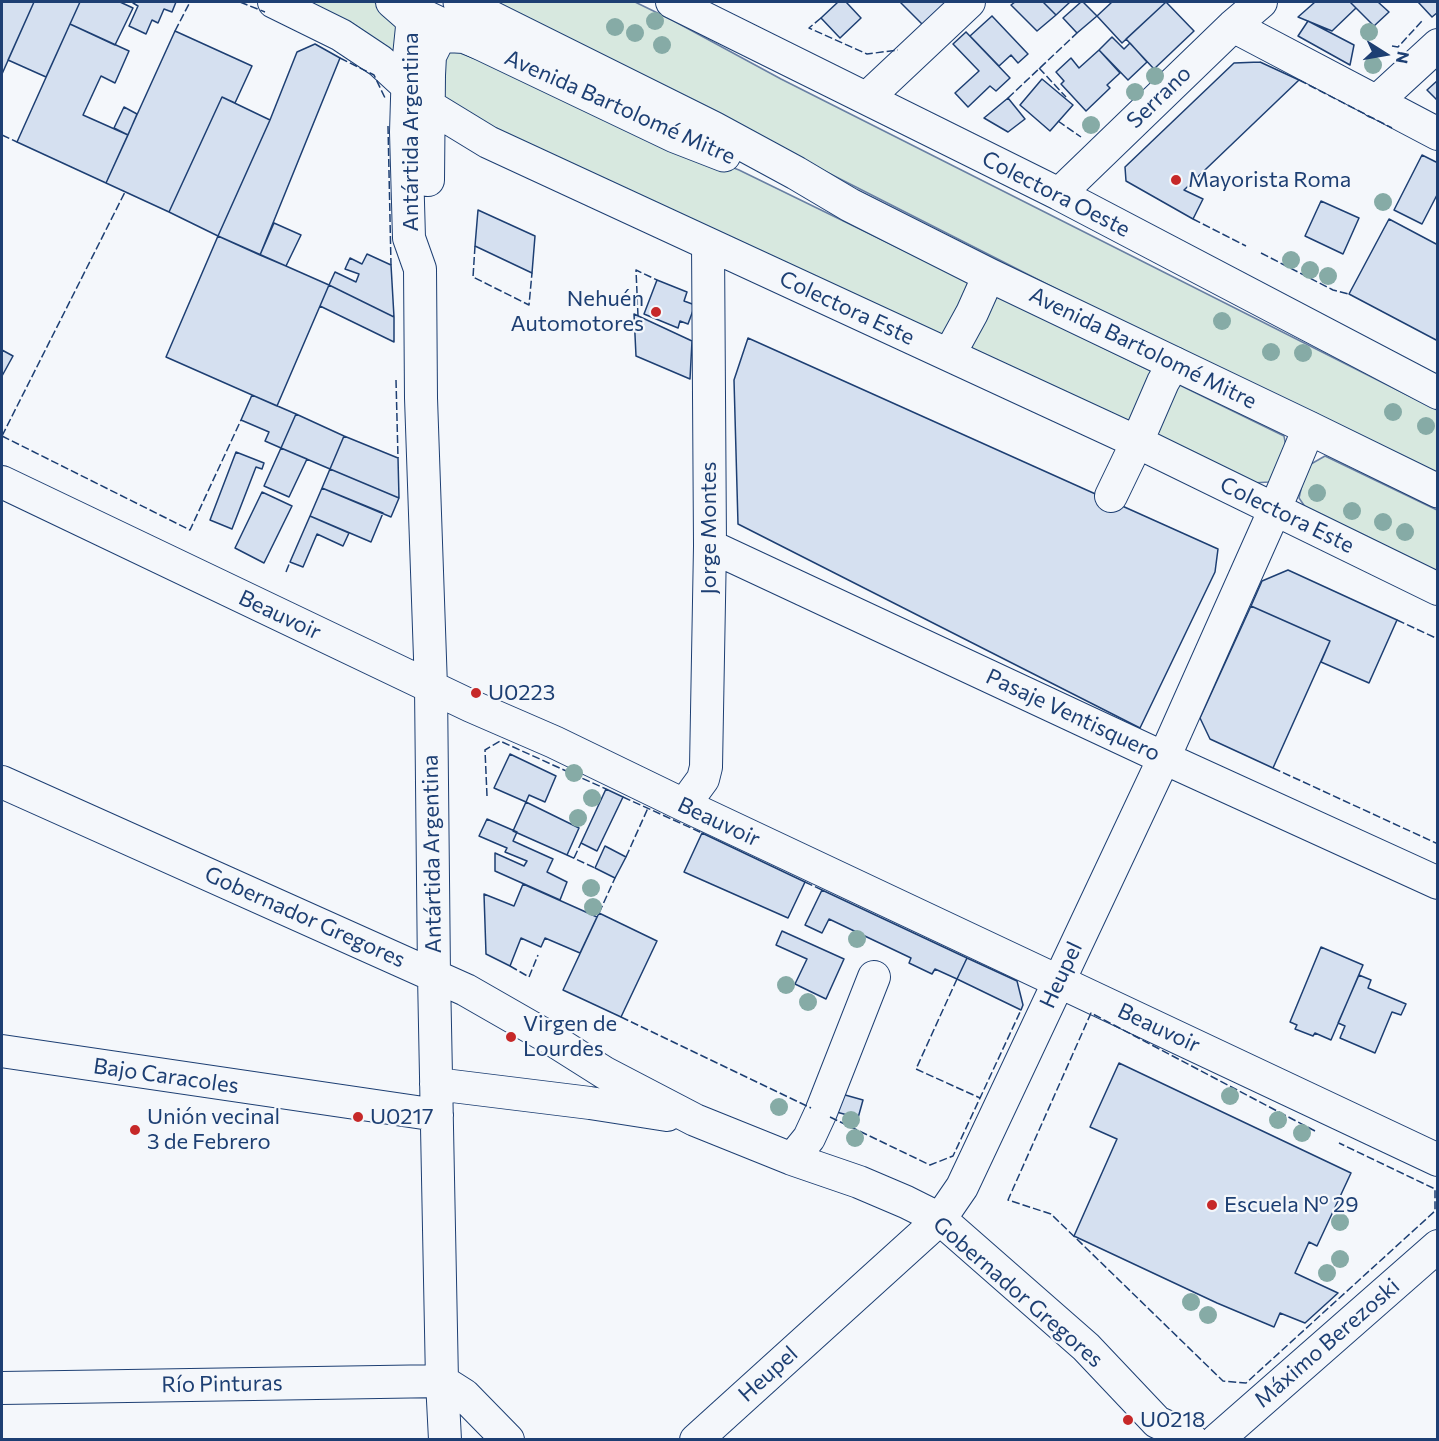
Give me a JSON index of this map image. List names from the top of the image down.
{
  "streets": {
    "main road": ["Avenida Bartolomé Mitre"],
    "street": [
      "Serrano",
      "Antártida Argentina",
      "Colectora Oeste",
      "Colectora Este",
      "Jorge Montes",
      "Beauvoir",
      "Pasaje Ventisquero",
      "Gobernador Gregores",
      "Heupel",
      "Bajo Caracoles",
      "Máximo Berezoski",
      "Río Pinturas"
    ]
  },
  "crossings": [
    ["Serrano", "Colectora Oeste"],
    ["Avenida Bartolomé Mitre", "Antártida Argentina"],
    ["Avenida Bartolomé Mitre", "Heupel"],
    ["Antártida Argentina", "Colectora Este"],
    ["Antártida Argentina", "Beauvoir"],
    ["Antártida Argentina", "Gobernador Gregores"],
    ["Antártida Argentina", "Bajo Caracoles"],
    ["Antártida Argentina", "Río Pinturas"],
    ["Colectora Este", "Jorge Montes"],
    ["Colectora Este", "Heupel"],
    ["Jorge Montes", "Beauvoir"],
    ["Jorge Montes", "Pasaje Ventisquero"],
    ["Beauvoir", "Heupel"],
    ["Pasaje Ventisquero", "Heupel"],
    ["Gobernador Gregores", "Heupel"]
  ],
  "places": [
    "Mayorista Roma",
    "Nehuén Automotores",
    "U0223",
    "Virgen de Lourdes",
    "U0217",
    "Unión vecinal 3 de Febrero",
    "Escuela Nº 29",
    "U0218"
  ],
  "north": "right"
}
